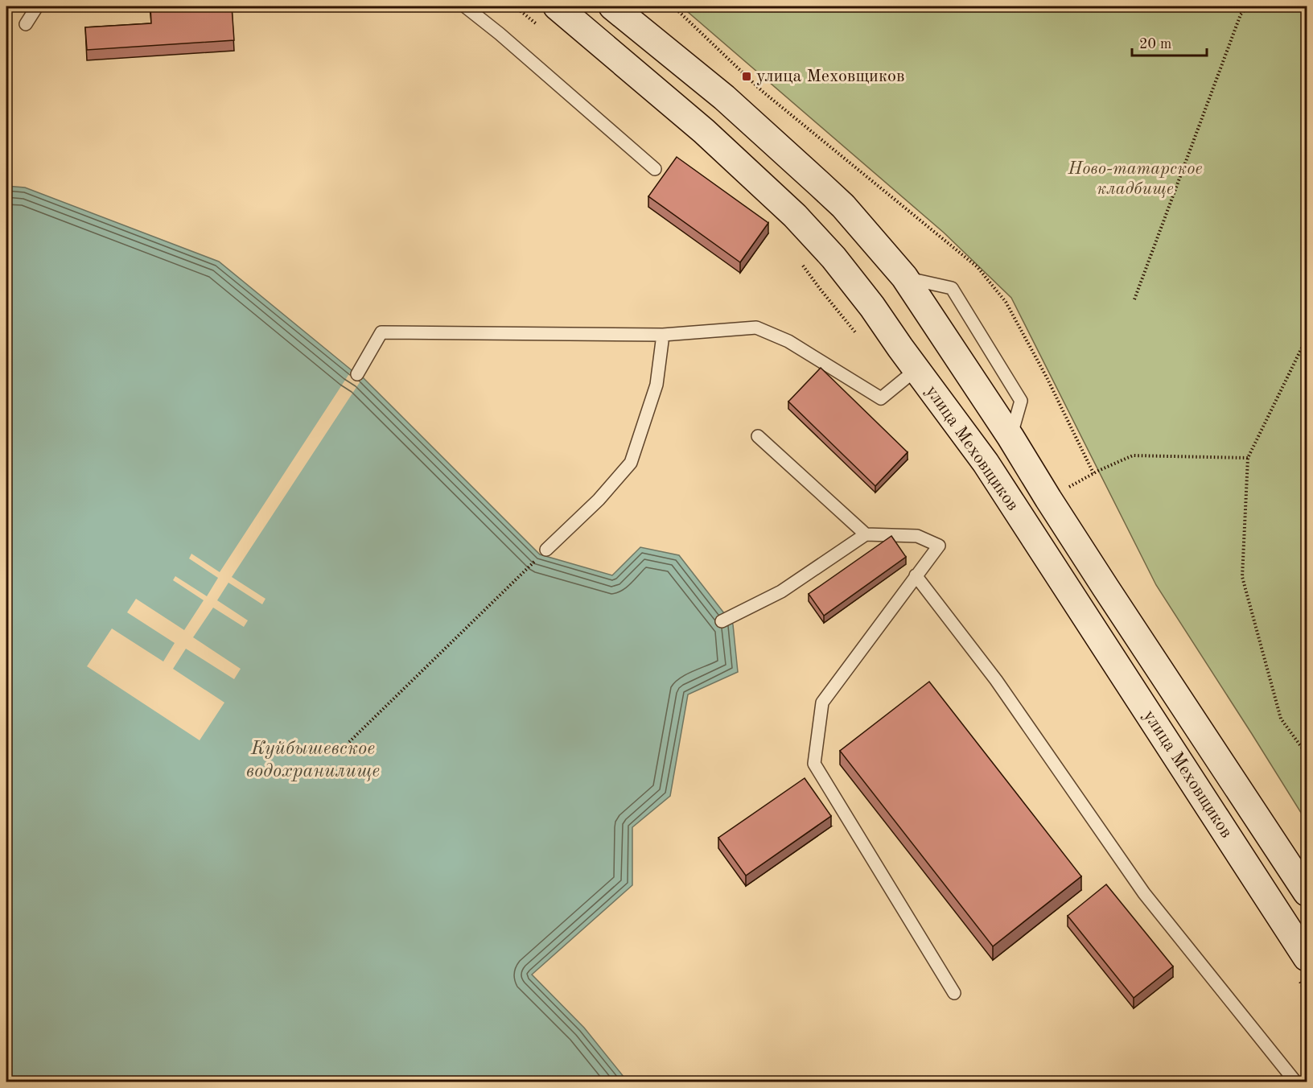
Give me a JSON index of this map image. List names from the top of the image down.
{
  "streets": {
    "main road": ["улица Меховщиков"]
  },
  "water": ["Куйбышевское водохранилище"],
  "parks": ["Ново-татарское кладбище"],
  "places": {
    "transit": ["улица Меховщиков"]
  },
  "scale_bar": "20 m"
}
